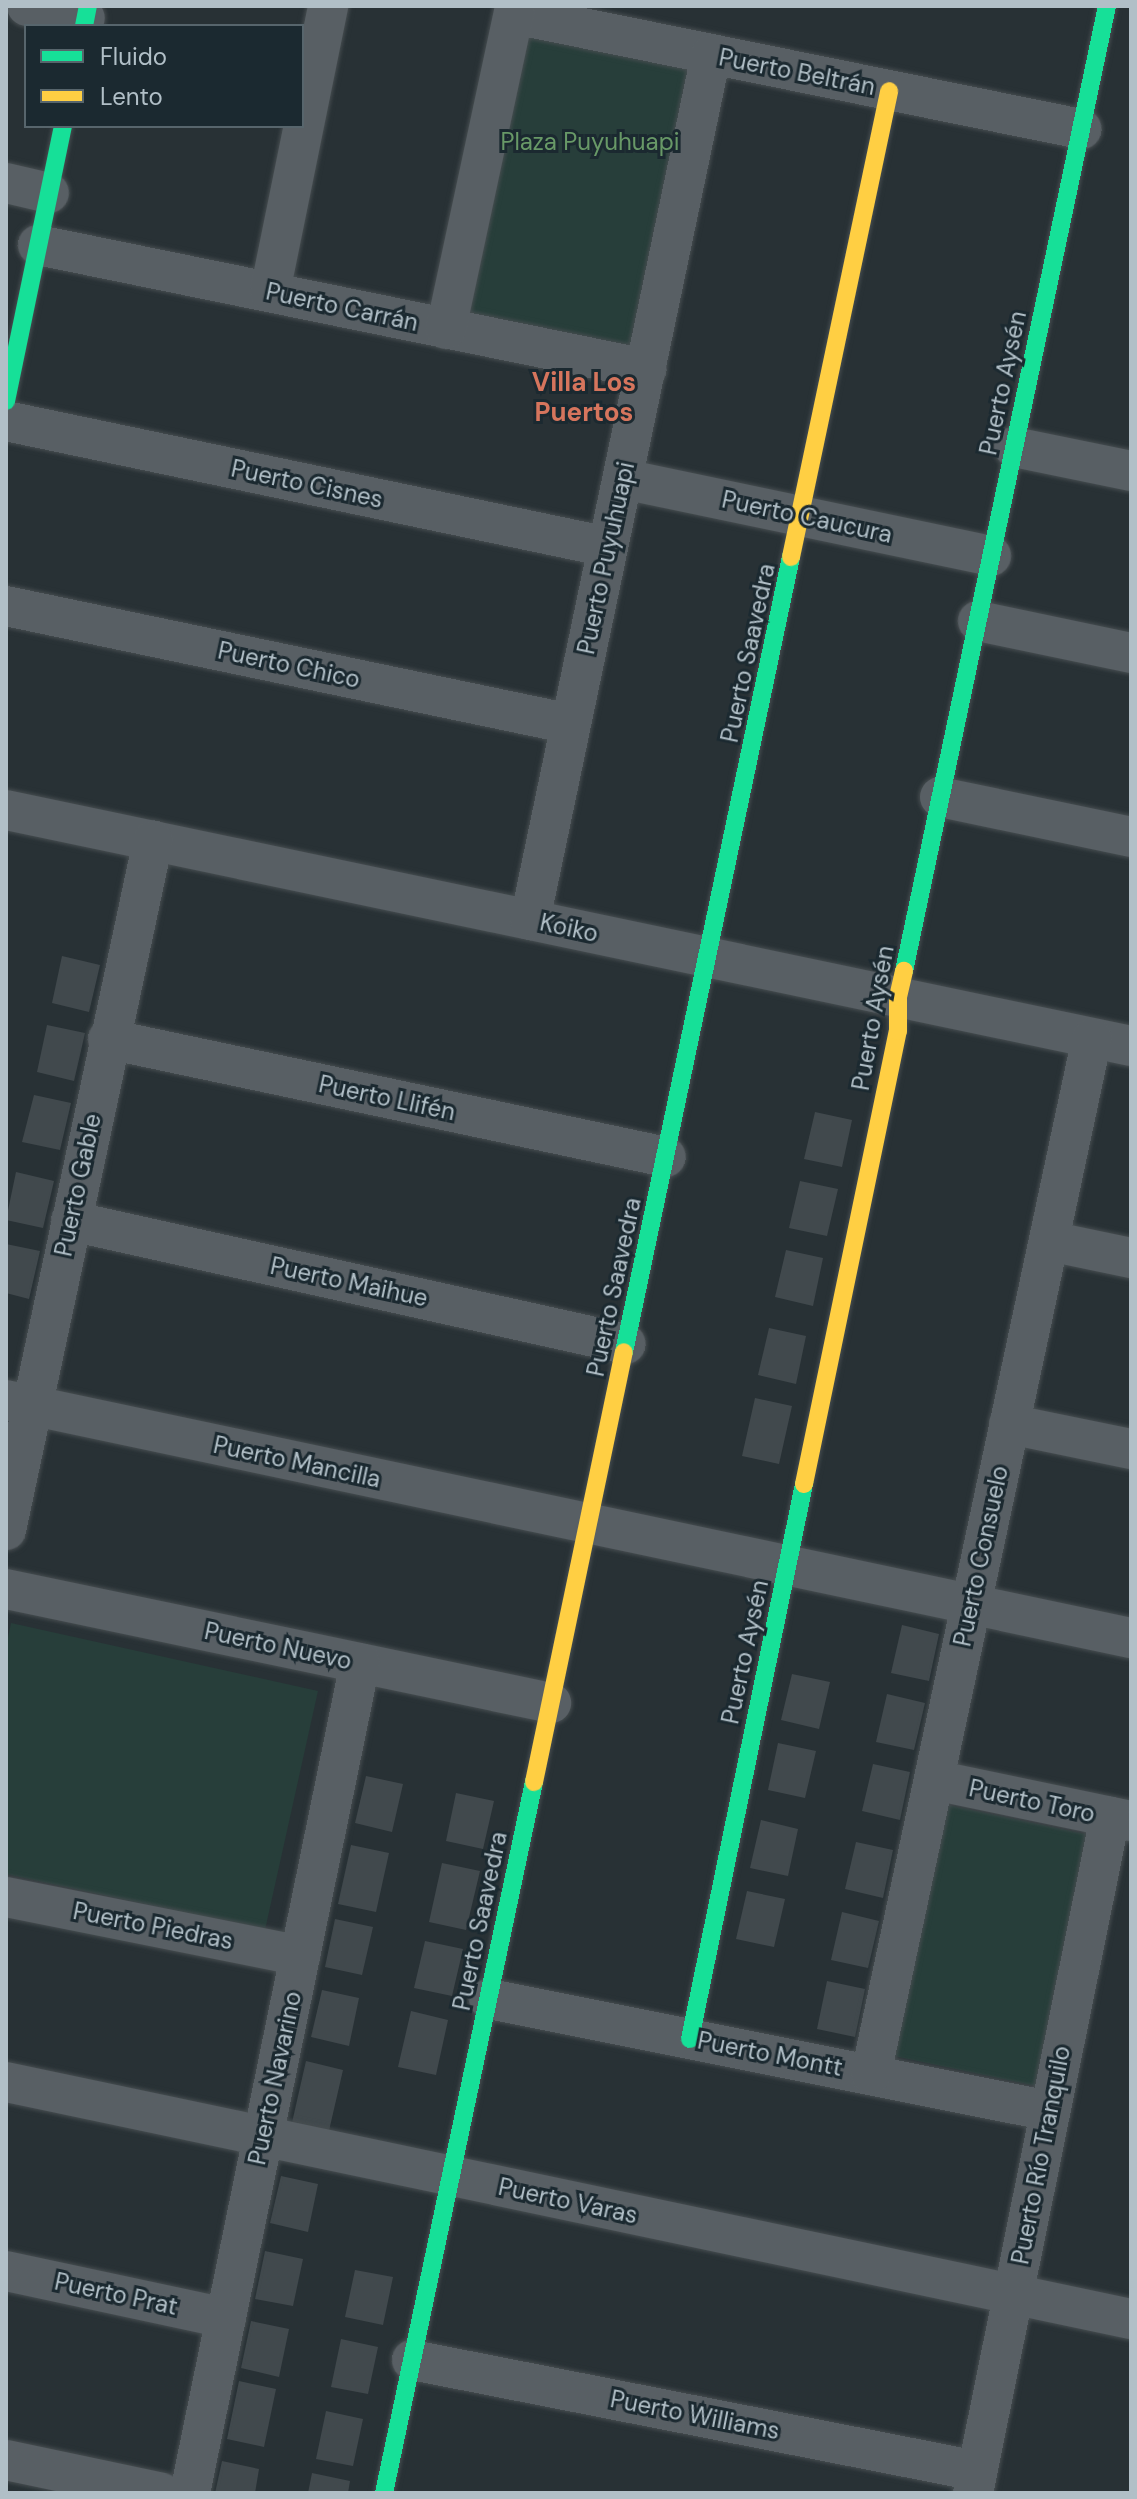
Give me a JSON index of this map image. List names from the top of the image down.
{
  "streets": {
    "street": [
      "Puerto Beltrán",
      "Puerto Carrán",
      "Puerto Aysén",
      "Puerto Cisnes",
      "Puerto Caucura",
      "Puerto Puyuhuapi",
      "Puerto Saavedra",
      "Puerto Chico",
      "Koiko",
      "Puerto Llifén",
      "Puerto Gable",
      "Puerto Maihue",
      "Puerto Mancilla",
      "Puerto Consuelo",
      "Puerto Nuevo",
      "Puerto Toro",
      "Puerto Piedras",
      "Puerto Montt",
      "Puerto Navarino",
      "Puerto Río Tranquilo",
      "Puerto Varas",
      "Puerto Prat",
      "Puerto Williams"
    ]
  },
  "crossings": [
    ["Puerto Beltrán", "Puerto Aysén"],
    ["Puerto Beltrán", "Puerto Puyuhuapi"],
    ["Puerto Beltrán", "Puerto Saavedra"],
    ["Puerto Carrán", "Puerto Puyuhuapi"],
    ["Puerto Aysén", "Puerto Caucura"],
    ["Puerto Aysén", "Koiko"],
    ["Puerto Aysén", "Puerto Mancilla"],
    ["Puerto Aysén", "Puerto Montt"],
    ["Puerto Cisnes", "Puerto Puyuhuapi"],
    ["Puerto Caucura", "Puerto Puyuhuapi"],
    ["Puerto Caucura", "Puerto Saavedra"],
    ["Puerto Puyuhuapi", "Puerto Chico"],
    ["Puerto Puyuhuapi", "Koiko"],
    ["Puerto Saavedra", "Koiko"],
    ["Puerto Saavedra", "Puerto Llifén"],
    ["Puerto Saavedra", "Puerto Maihue"],
    ["Puerto Saavedra", "Puerto Mancilla"],
    ["Puerto Saavedra", "Puerto Nuevo"],
    ["Puerto Saavedra", "Puerto Montt"],
    ["Puerto Saavedra", "Puerto Varas"],
    ["Puerto Saavedra", "Puerto Williams"],
    ["Koiko", "Puerto Gable"],
    ["Koiko", "Puerto Consuelo"],
    ["Puerto Llifén", "Puerto Gable"],
    ["Puerto Gable", "Puerto Maihue"],
    ["Puerto Gable", "Puerto Mancilla"],
    ["Puerto Mancilla", "Puerto Consuelo"],
    ["Puerto Consuelo", "Puerto Toro"],
    ["Puerto Consuelo", "Puerto Montt"],
    ["Puerto Nuevo", "Puerto Navarino"],
    ["Puerto Toro", "Puerto Río Tranquilo"],
    ["Puerto Piedras", "Puerto Navarino"],
    ["Puerto Montt", "Puerto Río Tranquilo"],
    ["Puerto Navarino", "Puerto Varas"],
    ["Puerto Navarino", "Puerto Prat"],
    ["Puerto Río Tranquilo", "Puerto Varas"],
    ["Puerto Río Tranquilo", "Puerto Williams"]
  ],
  "districts": ["Villa Los Puertos"],
  "parks": ["Plaza Puyuhuapi"],
  "legend": ["Fluido", "Lento"]
}
